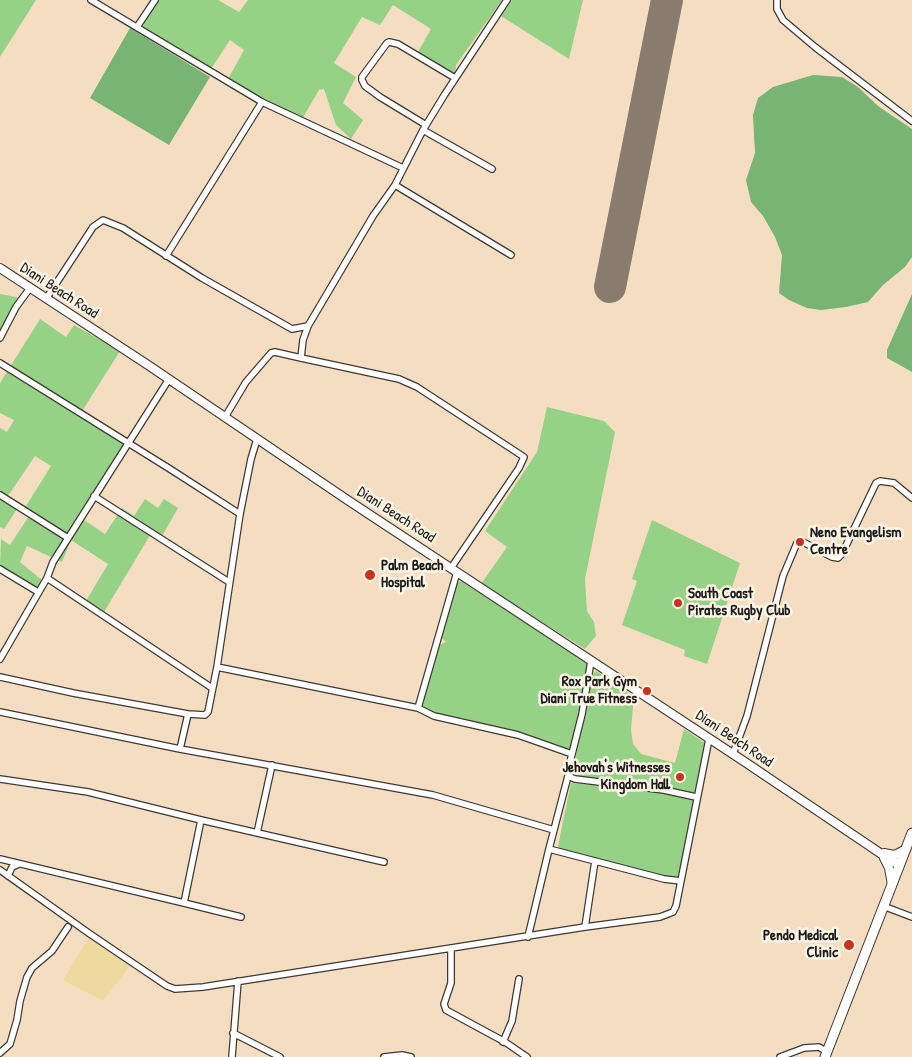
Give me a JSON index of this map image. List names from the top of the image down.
{
  "streets": {
    "main road": ["Diani Beach Road"]
  },
  "places": [
    "Neno Evangelism Centre",
    "Palm Beach Hospital",
    "South Coast Pirates Rugby Club",
    "Rox Park Gym Diani True Fitness",
    "Jehovah's Witnesses Kingdom Hall",
    "Pendo Medical Clinic"
  ]
}
